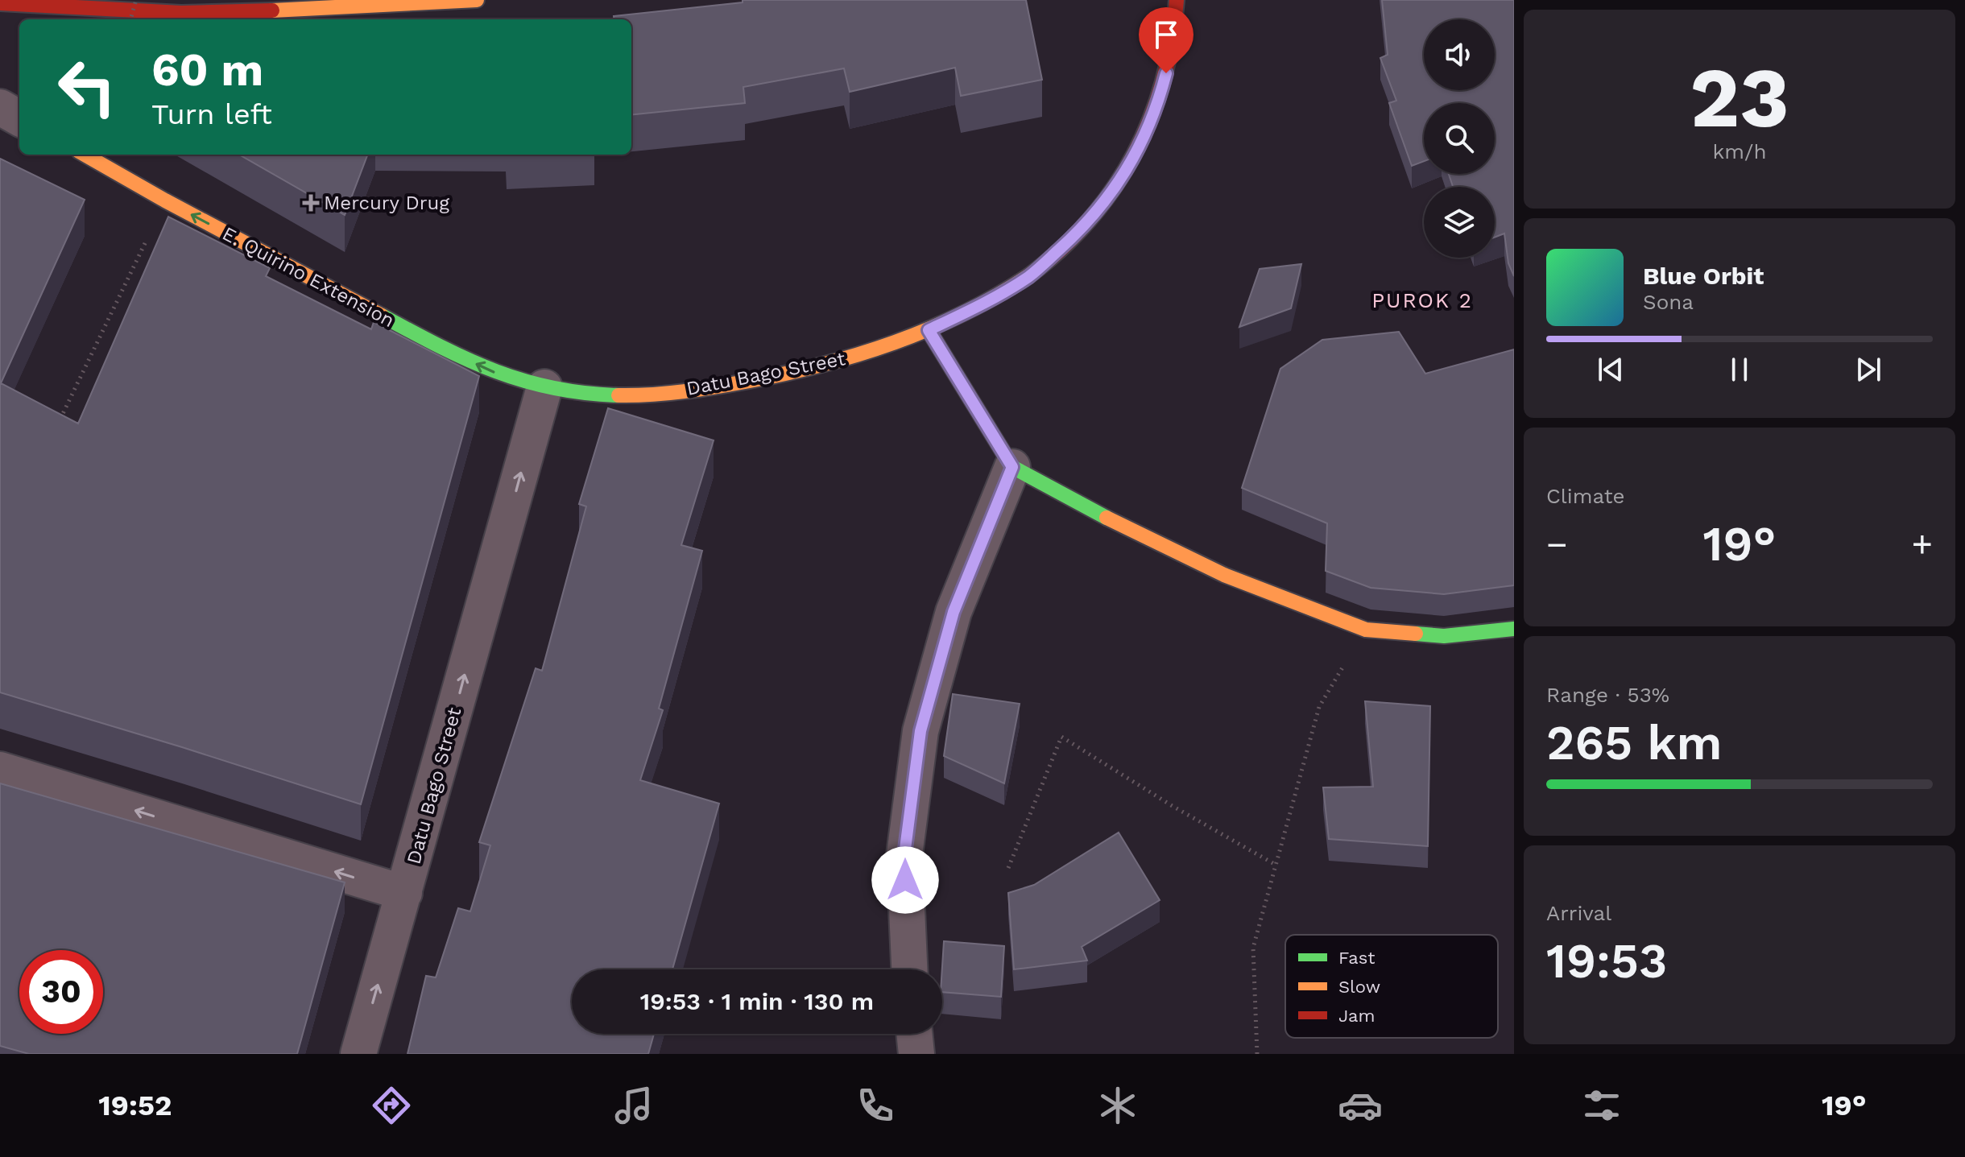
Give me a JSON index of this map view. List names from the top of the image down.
{
  "streets": {
    "street": ["E. Quirino Extension", "Datu Bago Street"]
  },
  "crossings": [
    ["E. Quirino Extension", "Datu Bago Street"]
  ],
  "one_way": ["E. Quirino Extension", "Datu Bago Street"],
  "districts": ["PUROK 2"],
  "places": {
    "health": ["Mercury Drug"]
  },
  "legend": ["Fast", "Slow", "Jam"],
  "page": {
    "tile": [
      ["23", "km/h"],
      "Climate",
      ["Range · 53%", "265 km"],
      ["Arrival", "19:53"]
    ],
    "turn": ["60 m", "Turn left"],
    "song": ["Blue Orbit", "Sona"],
    "heat": ["−", "19°", "+"],
    "limit": "30",
    "trip": "19:53 · 1 min · 130 m",
    "tabs": ["19:52", "19°"]
  }
}
